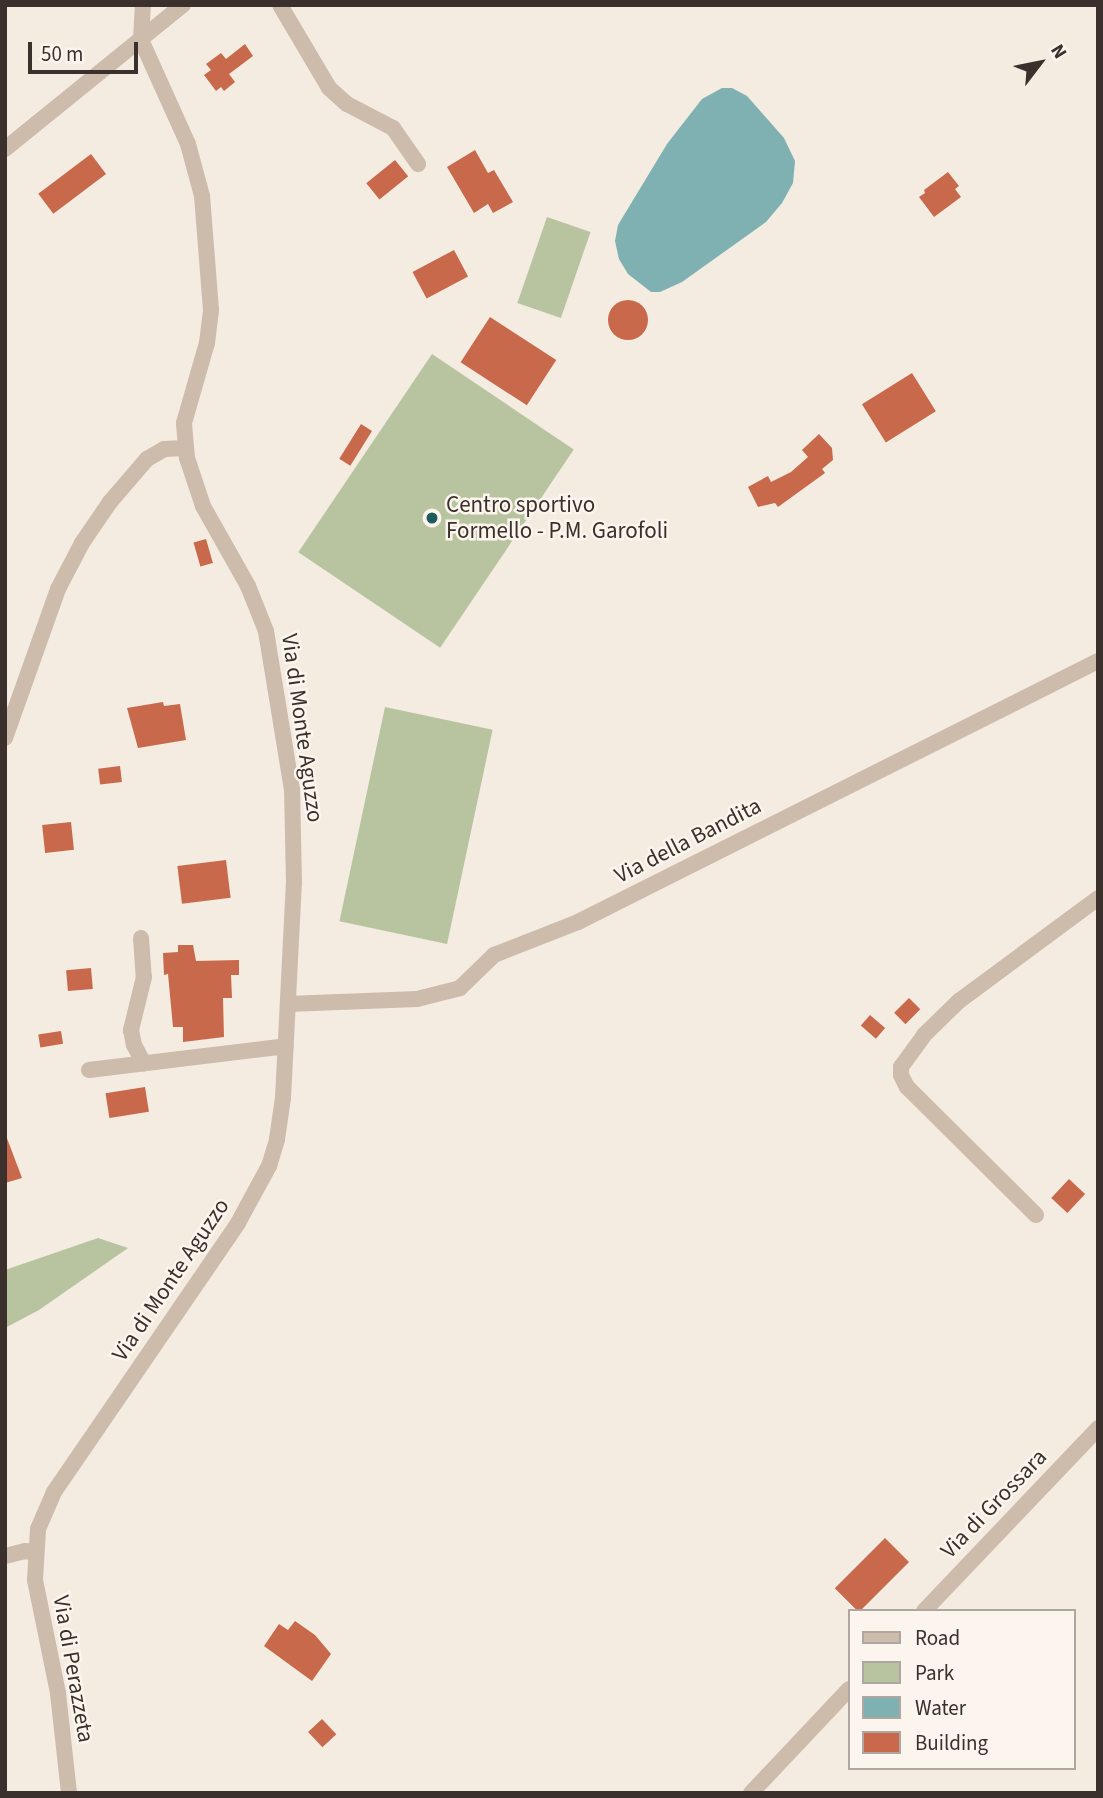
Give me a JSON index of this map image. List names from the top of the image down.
{
  "streets": {
    "street": [
      "Via di Monte Aguzzo",
      "Via della Bandita",
      "Via di Grossara",
      "Via di Perazzeta"
    ]
  },
  "crossings": [
    ["Via di Monte Aguzzo", "Via della Bandita"],
    ["Via di Monte Aguzzo", "Via di Perazzeta"]
  ],
  "places": ["Centro sportivo Formello - P.M. Garofoli"],
  "legend": [
    "Road",
    "Park",
    "Water",
    "Building"
  ],
  "scale_bar": "50 m",
  "north": "top right"
}
